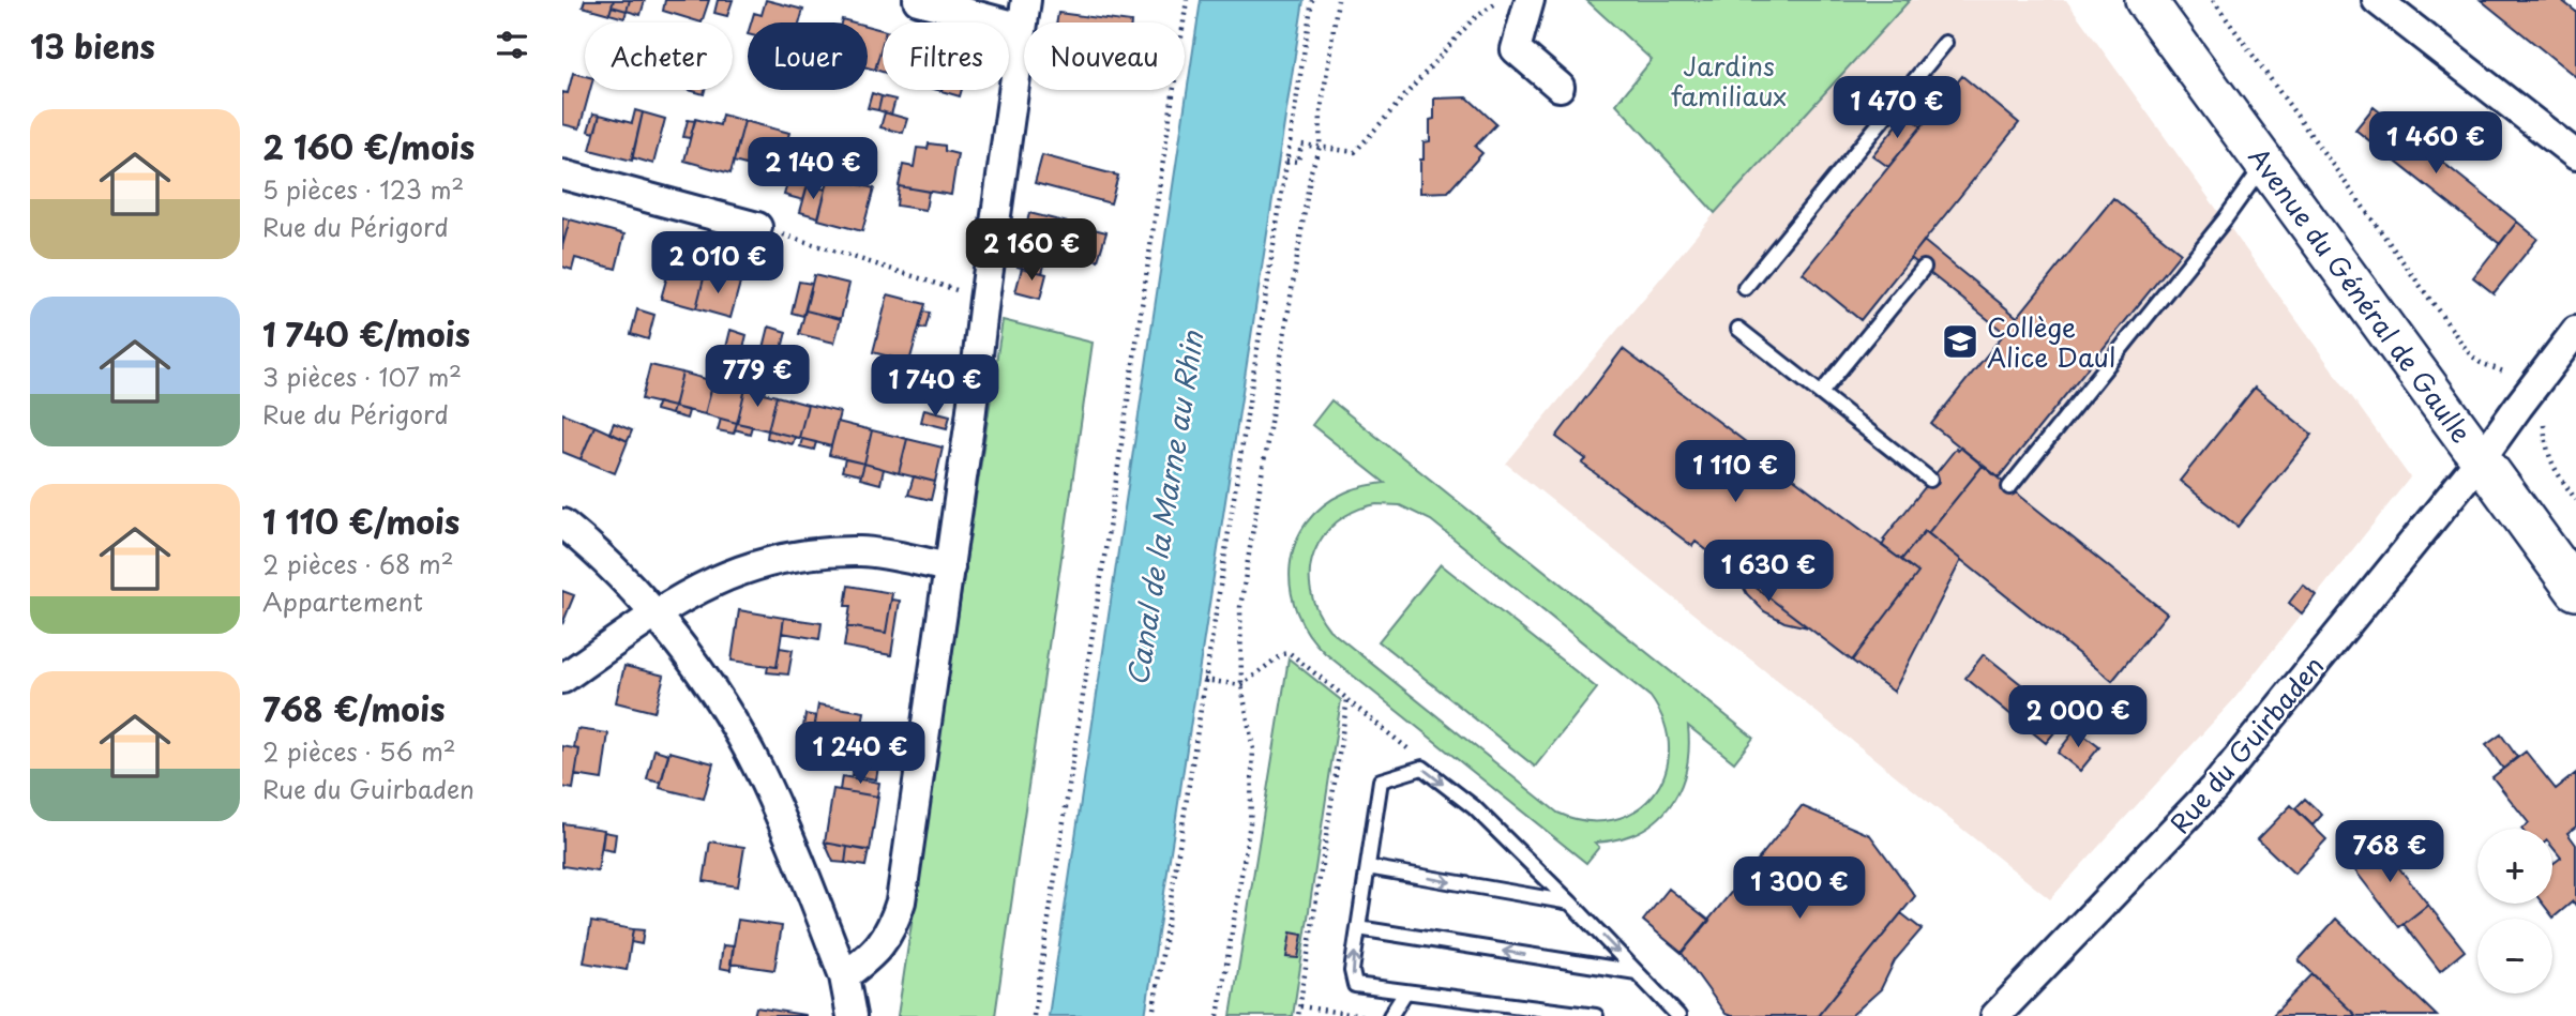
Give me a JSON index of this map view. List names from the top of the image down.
{
  "streets": {
    "street": ["Avenue du Général de Gaulle", "Rue du Guirbaden"]
  },
  "crossings": [
    ["Avenue du Général de Gaulle", "Rue du Guirbaden"]
  ],
  "water": ["Canal de la Marne au Rhin"],
  "parks": ["Jardins familiaux"],
  "places": {
    "school or university": ["Collège Alice Daul"]
  },
  "page": {
    "heading": "13 biens",
    "chip": [
      "Acheter",
      "Louer",
      "Filtres",
      "Nouveau"
    ],
    "price": [
      "1 470 €",
      "1 460 €",
      "2 140 €",
      "2 160 €",
      "2 010 €",
      "779 €",
      "1 740 €",
      "1 110 €",
      "1 630 €",
      "2 000 €",
      "1 240 €",
      "768 €",
      "1 300 €"
    ],
    "list": [
      {
        "name": "2 160 €/mois",
        "note": "5 pièces · 123 m² · Rue du Périgord"
      },
      {
        "name": "1 740 €/mois",
        "note": "3 pièces · 107 m² · Rue du Périgord"
      },
      {
        "name": "1 110 €/mois",
        "note": "2 pièces · 68 m² · Appartement"
      },
      {
        "name": "768 €/mois",
        "note": "2 pièces · 56 m² · Rue du Guirbaden"
      }
    ],
    "map_buttons": ["+", "−"]
  }
}
